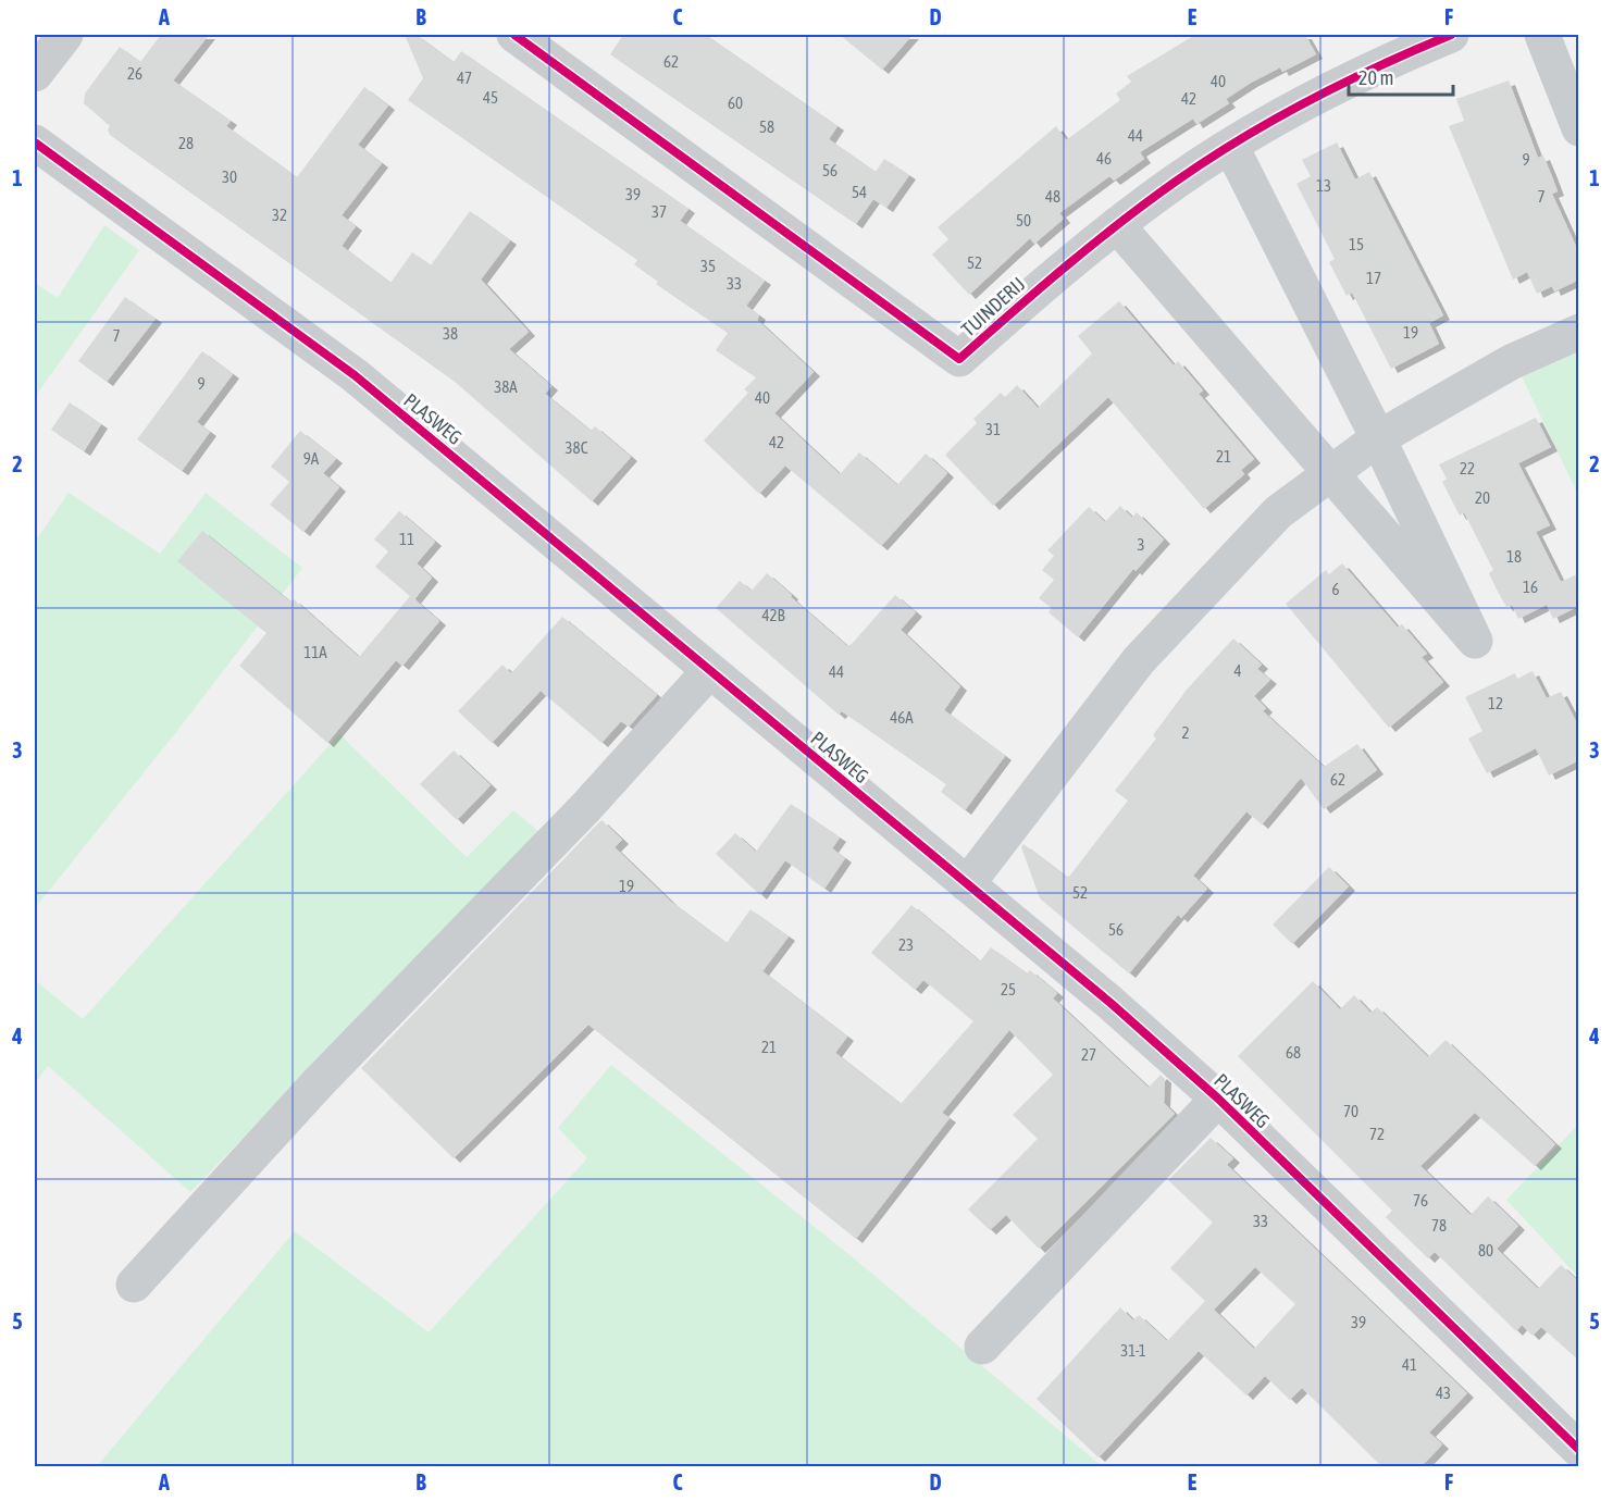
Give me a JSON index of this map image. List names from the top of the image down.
{
  "streets": {
    "street": ["TUINDERIJ", "PLASWEG"]
  },
  "house_numbers": [
    "62",
    "26",
    "47",
    "40",
    "45",
    "42",
    "60",
    "58",
    "44",
    "28",
    "46",
    "9",
    "56",
    "30",
    "13",
    "54",
    "39",
    "48",
    "7",
    "37",
    "32",
    "50",
    "15",
    "52",
    "35",
    "17",
    "33",
    "19",
    "38",
    "7",
    "9",
    "38A",
    "40",
    "31",
    "42",
    "38C",
    "21",
    "9A",
    "22",
    "20",
    "11",
    "3",
    "18",
    "16",
    "6",
    "42B",
    "11A",
    "4",
    "44",
    "12",
    "46A",
    "2",
    "62",
    "19",
    "52",
    "56",
    "23",
    "25",
    "21",
    "68",
    "27",
    "70",
    "72",
    "76",
    "33",
    "78",
    "80",
    "39",
    "31-1",
    "41",
    "43"
  ],
  "scale_bar": "20 m",
  "grid": {
    "columns": [
      "A",
      "B",
      "C",
      "D",
      "E",
      "F"
    ],
    "rows": [
      "1",
      "2",
      "3",
      "4",
      "5"
    ]
  }
}
